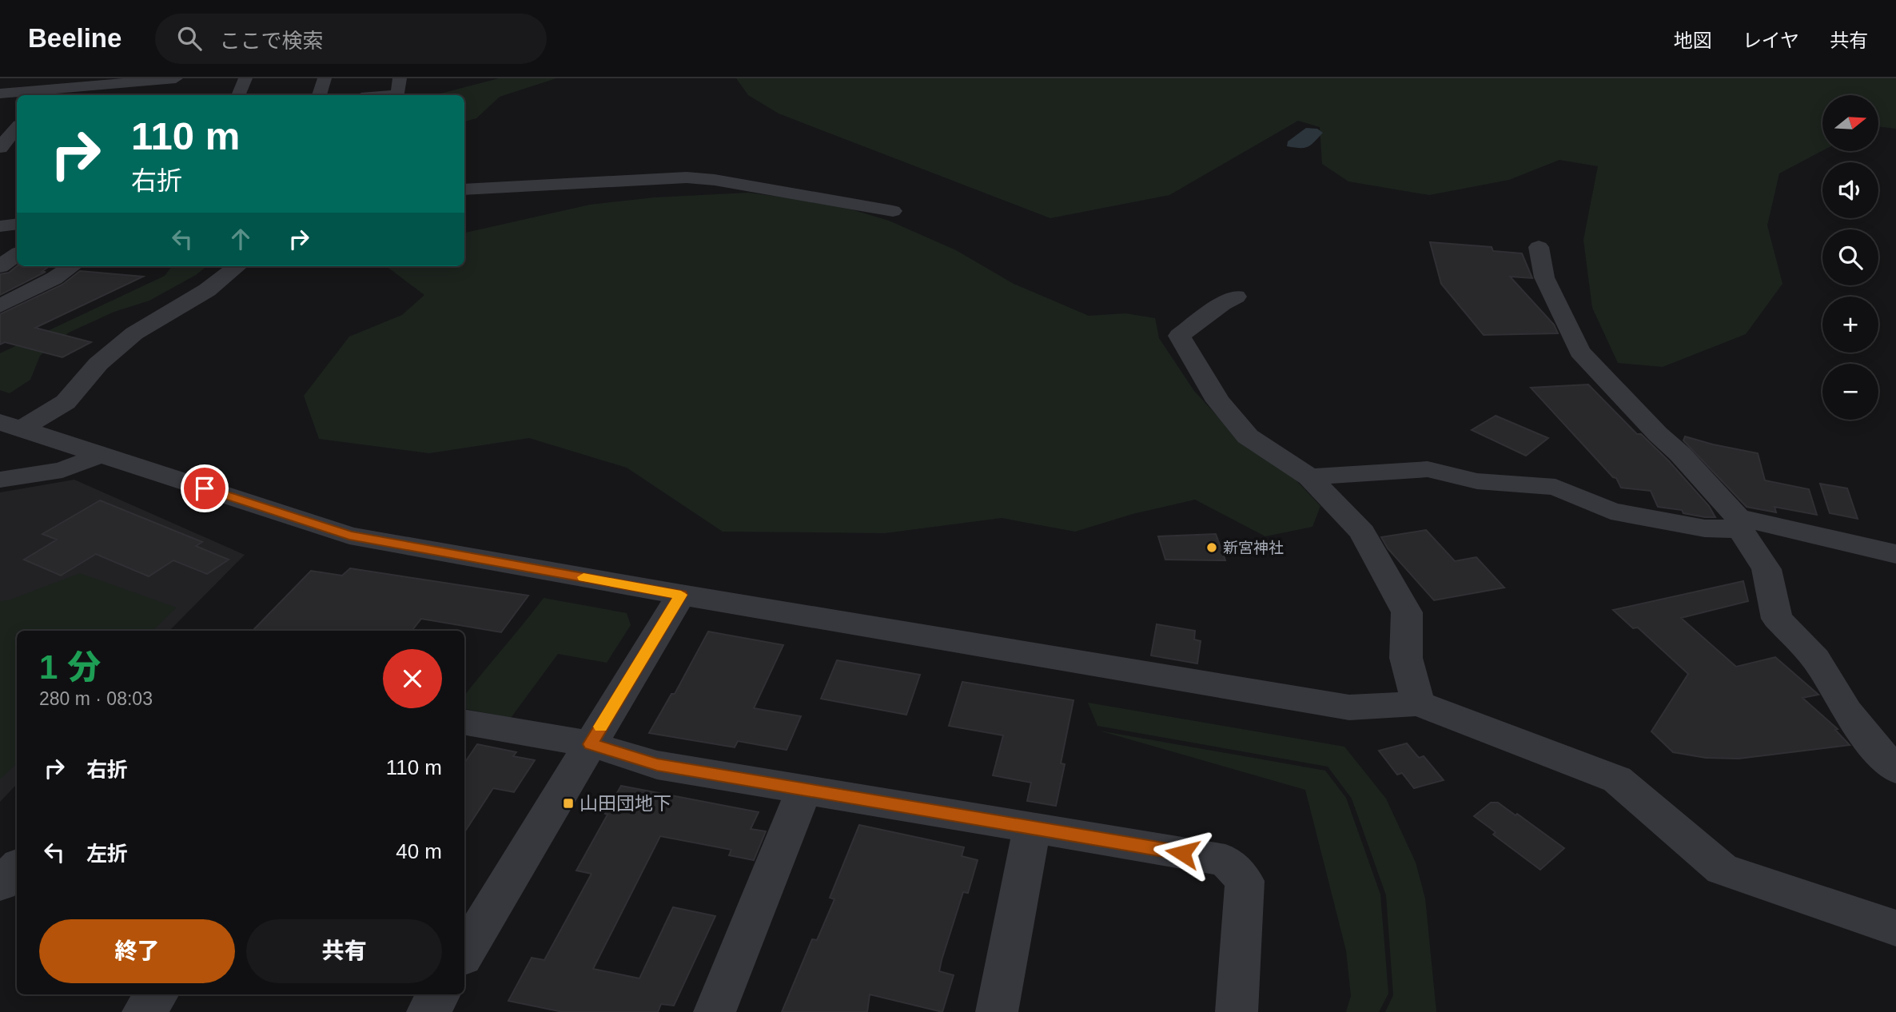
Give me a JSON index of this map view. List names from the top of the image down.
{
  "places": {
    "other": ["新宮神社"],
    "transit": ["山田団地下"]
  },
  "north": "right",
  "page": {
    "header": "Beeline",
    "search": "ここで検索",
    "nav": ["地図", "レイヤ", "共有"],
    "map_buttons": ["+", "−"],
    "turn": ["110 m", "右折"],
    "heading": ["1 分", "280 m · 08:03"],
    "list": [
      {
        "name": "右折",
        "value": "110 m"
      },
      {
        "name": "左折",
        "value": "40 m"
      }
    ],
    "buttons": ["終了", "共有"]
  }
}
